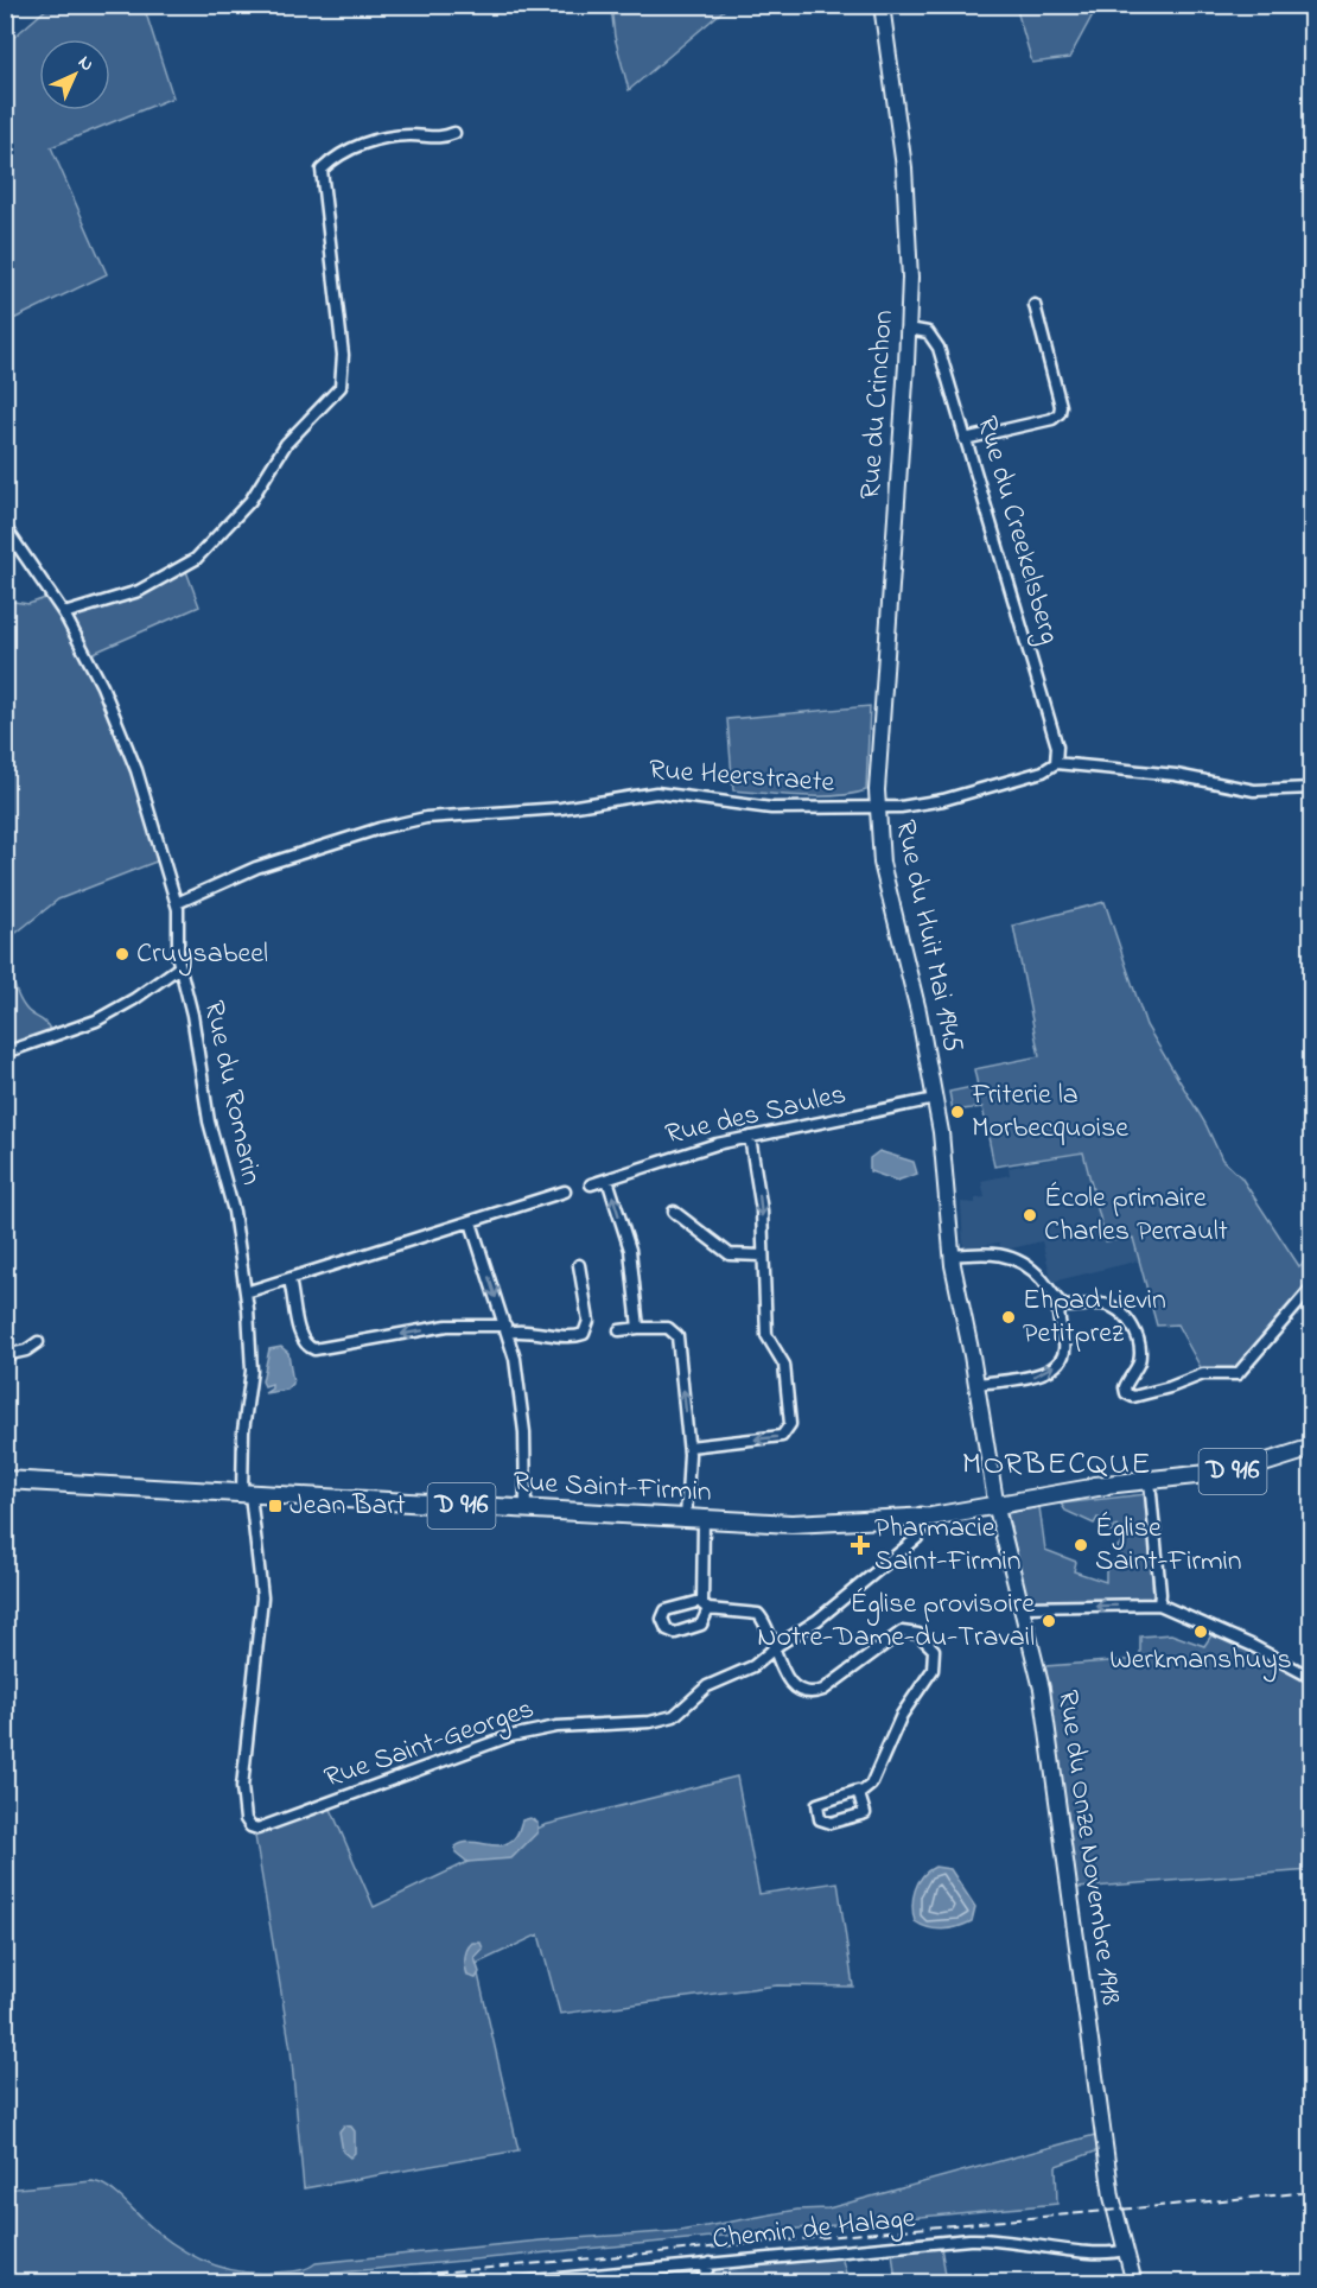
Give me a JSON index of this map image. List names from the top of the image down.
{
  "streets": {
    "main road": ["D 916", "Rue Saint-Firmin"],
    "street": [
      "Rue du Crinchon",
      "Rue du Creekelsberg",
      "Rue Heerstraete",
      "Rue du Huit Mai 1945",
      "Rue du Romarin",
      "Rue des Saules",
      "Rue Saint-Georges",
      "Rue du Onze Novembre 1918",
      "Chemin de Halage"
    ]
  },
  "crossings": [
    ["Rue du Crinchon", "Rue du Creekelsberg"],
    ["Rue du Crinchon", "Rue Heerstraete"],
    ["Rue du Crinchon", "Rue du Huit Mai 1945"],
    ["Rue du Creekelsberg", "Rue Heerstraete"],
    ["Rue Heerstraete", "Rue du Huit Mai 1945"],
    ["Rue Heerstraete", "Rue du Romarin"],
    ["Rue du Huit Mai 1945", "Rue des Saules"],
    ["Rue du Huit Mai 1945", "D 916"],
    ["Rue du Huit Mai 1945", "Rue Saint-Firmin"],
    ["Rue du Huit Mai 1945", "Rue du Onze Novembre 1918"],
    ["Rue du Romarin", "Rue Saint-Firmin"],
    ["Rue du Romarin", "Rue Saint-Georges"],
    ["D 916", "Rue Saint-Firmin"],
    ["D 916", "Rue du Onze Novembre 1918"],
    ["Rue Saint-Firmin", "Rue Saint-Georges"],
    ["Rue Saint-Firmin", "Rue du Onze Novembre 1918"],
    ["Rue du Onze Novembre 1918", "Chemin de Halage"]
  ],
  "districts": ["MORBECQUE"],
  "places": {
    "other": [
      "Cruysabeel",
      "Friterie la Morbecquoise",
      "École primaire Charles Perrault",
      "Ehpad Lievin Petitprez",
      "Église Saint-Firmin",
      "Église provisoire Notre-Dame-du-Travail",
      "Werkmanshuys"
    ],
    "transit": ["Jean Bart"],
    "health": ["Pharmacie Saint-Firmin"]
  },
  "north": "top right"
}
